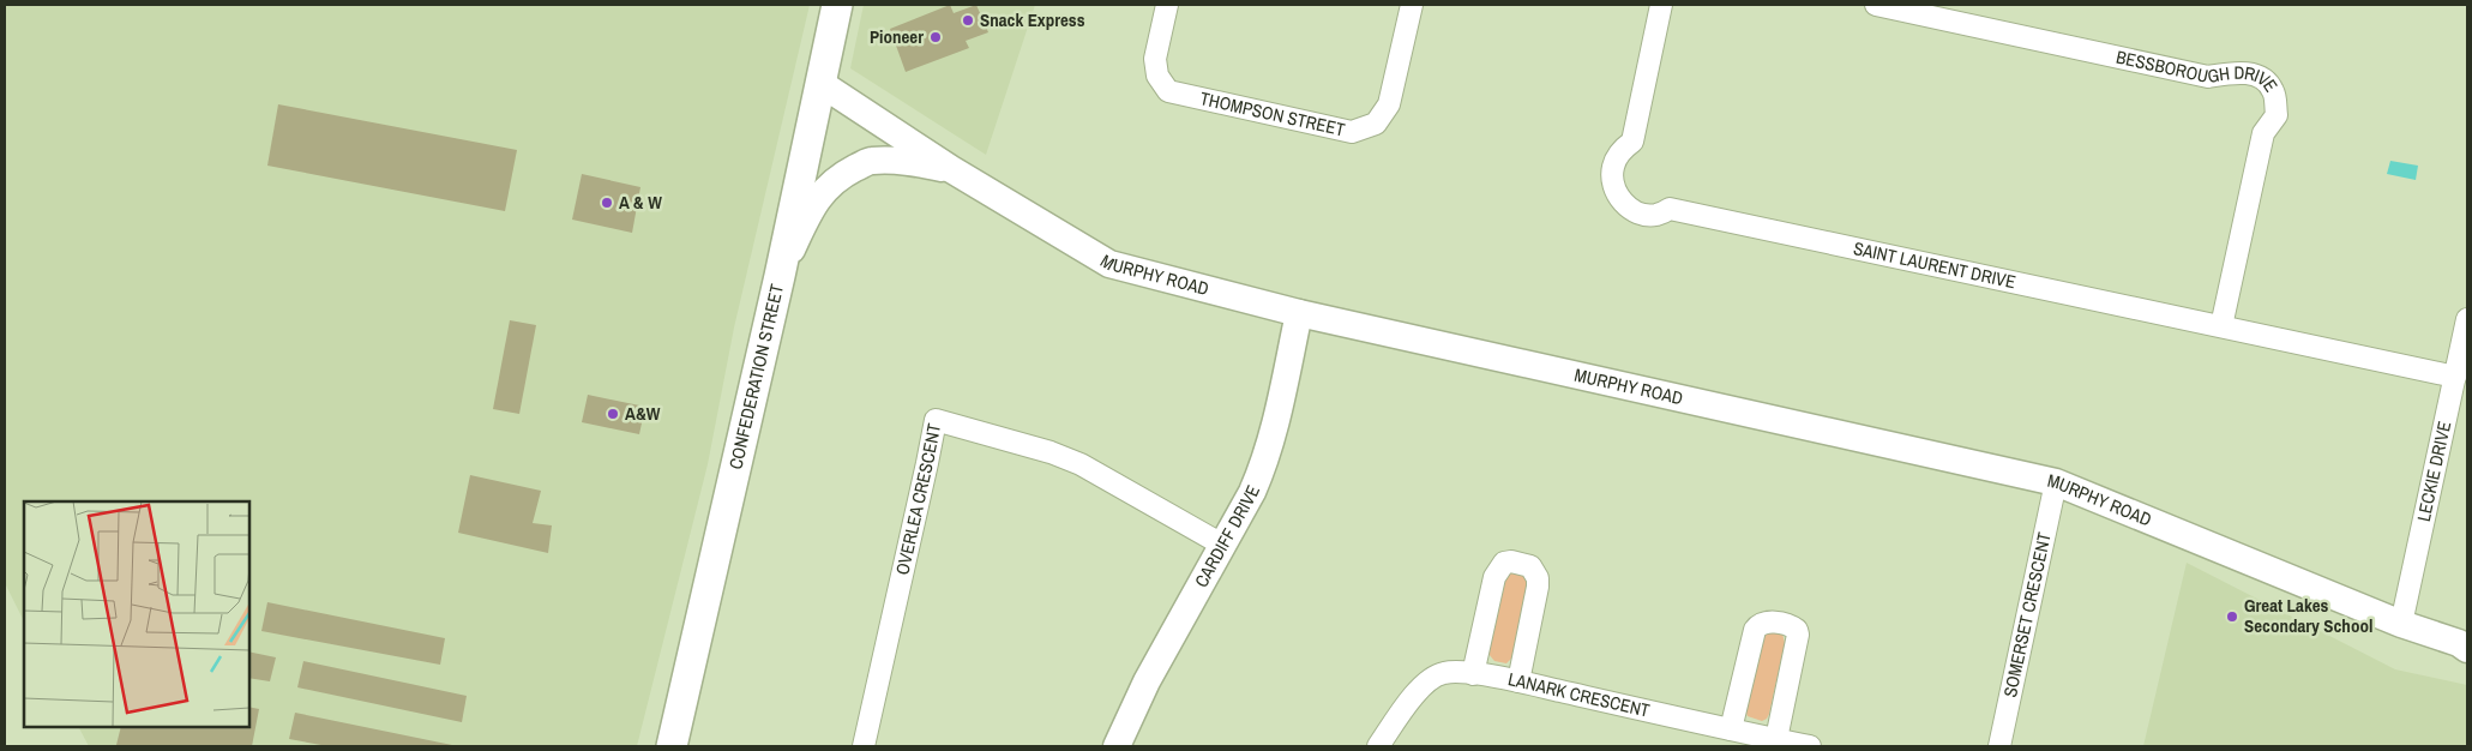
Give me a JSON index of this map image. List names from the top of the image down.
{
  "streets": {
    "main road": ["CONFEDERATION STREET"],
    "street": [
      "BESSBOROUGH DRIVE",
      "THOMPSON STREET",
      "SAINT LAURENT DRIVE",
      "MURPHY ROAD",
      "LECKIE DRIVE",
      "OVERLEA CRESCENT",
      "CARDIFF DRIVE",
      "SOMERSET CRESCENT",
      "LANARK CRESCENT"
    ]
  },
  "crossings": [
    ["BESSBOROUGH DRIVE", "SAINT LAURENT DRIVE"],
    ["SAINT LAURENT DRIVE", "LECKIE DRIVE"],
    ["MURPHY ROAD", "CONFEDERATION STREET"],
    ["MURPHY ROAD", "LECKIE DRIVE"],
    ["MURPHY ROAD", "CARDIFF DRIVE"],
    ["MURPHY ROAD", "SOMERSET CRESCENT"],
    ["OVERLEA CRESCENT", "CARDIFF DRIVE"]
  ],
  "places": [
    "Snack Express",
    "Pioneer",
    "A & W",
    "A&W",
    "Great Lakes Secondary School"
  ]
}
